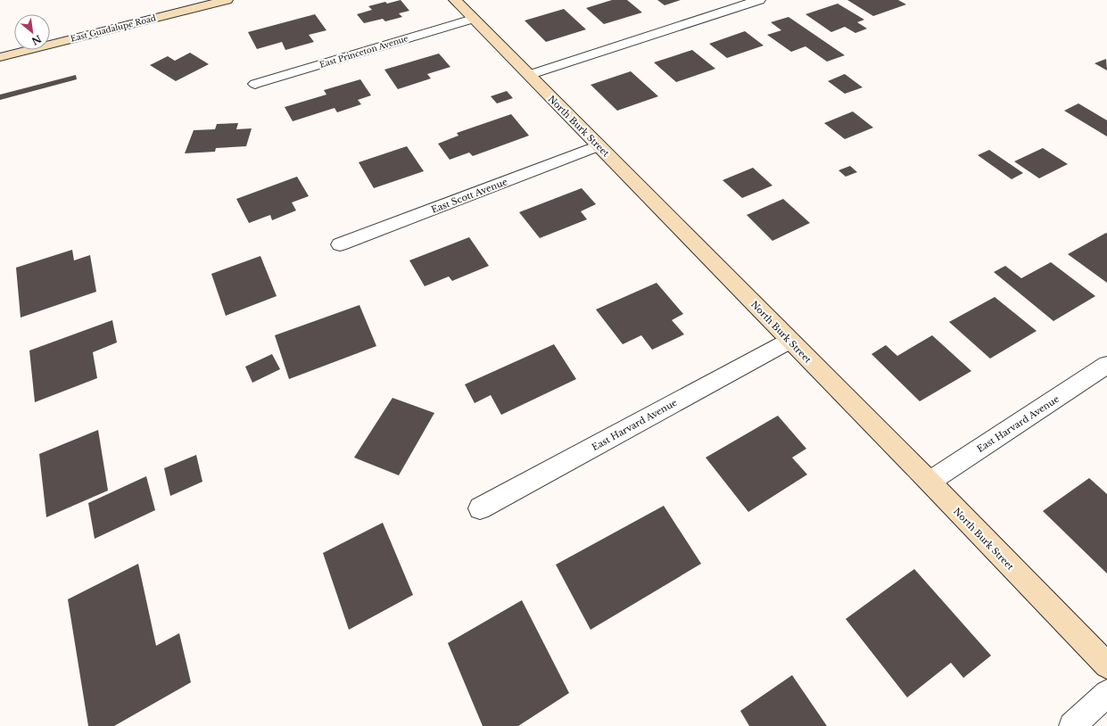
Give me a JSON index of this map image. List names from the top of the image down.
{
  "streets": {
    "street": [
      "East Guadalupe Road",
      "East Princeton Avenue",
      "North Burk Street",
      "East Scott Avenue",
      "East Harvard Avenue"
    ]
  },
  "crossings": [
    ["East Princeton Avenue", "North Burk Street"],
    ["North Burk Street", "East Scott Avenue"],
    ["North Burk Street", "East Harvard Avenue"]
  ],
  "north": "bottom right"
}
